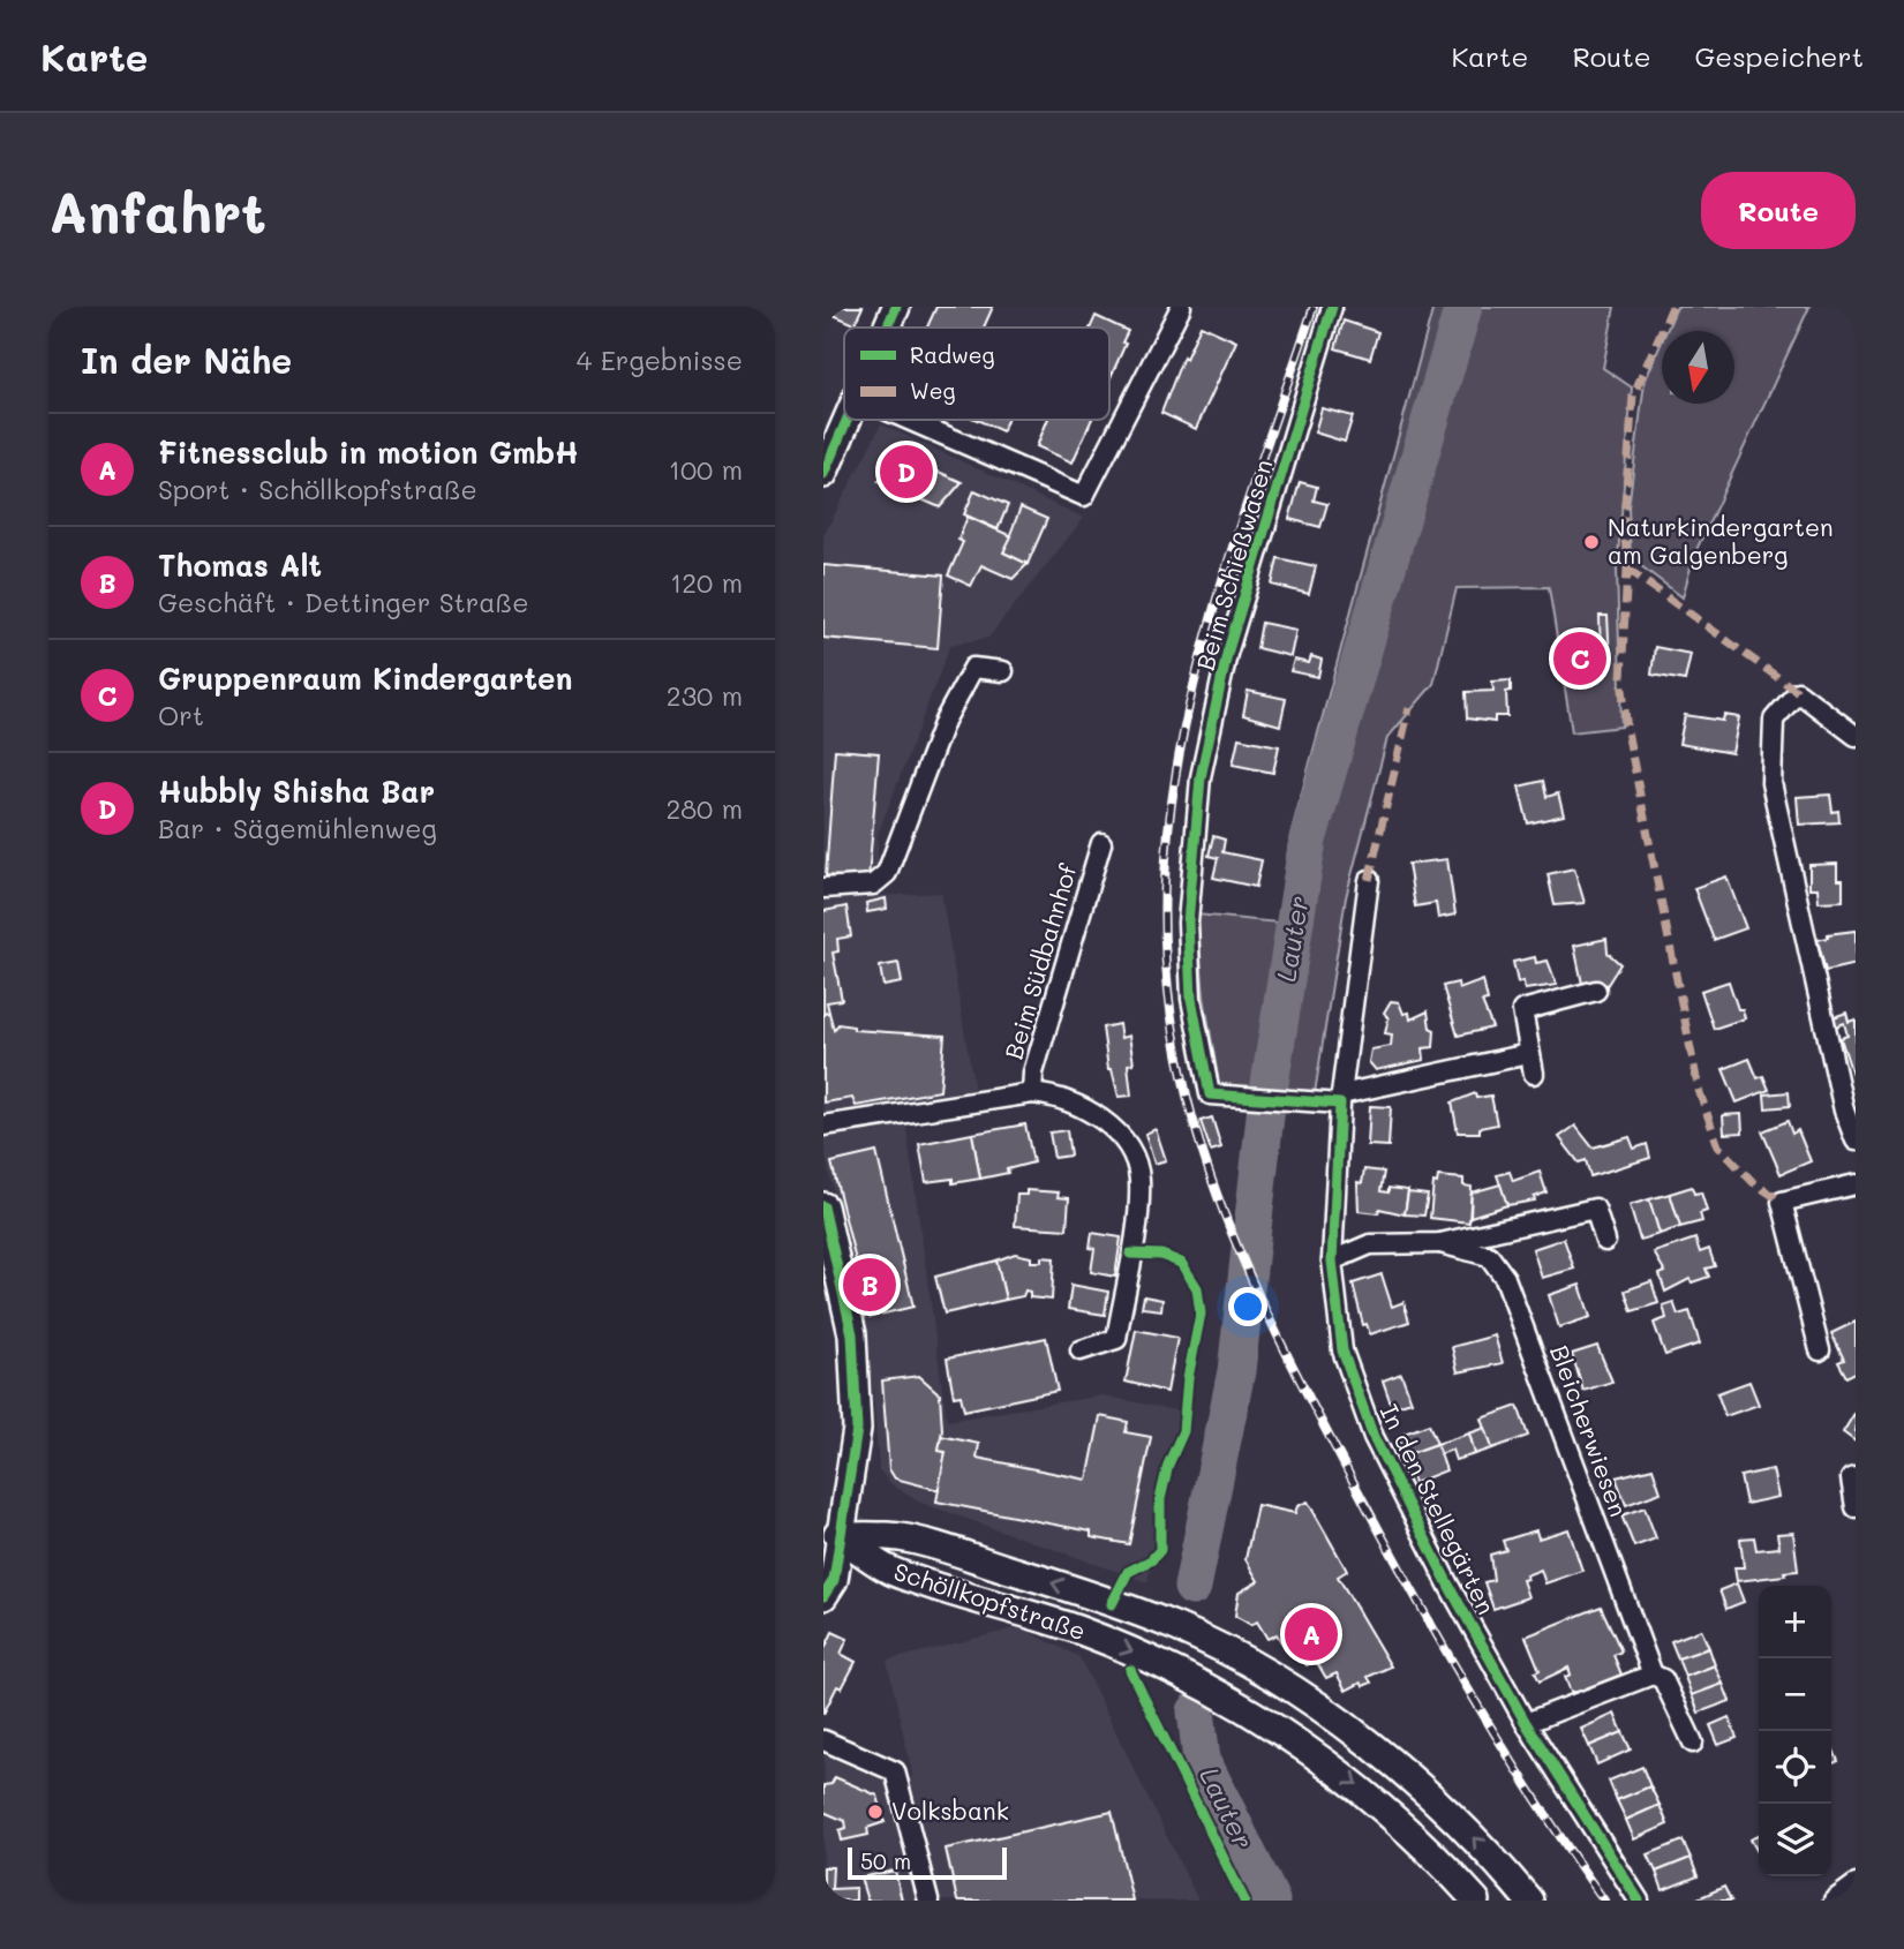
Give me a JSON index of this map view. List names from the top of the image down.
{
  "streets": {
    "main road": ["Schöllkopfstraße"],
    "street": [
      "Beim Schießwasen",
      "Beim Südbahnhof",
      "Bleicherwiesen",
      "In den Stellegärten"
    ]
  },
  "crossings": [
    ["Beim Schießwasen", "In den Stellegärten"],
    ["Bleicherwiesen", "In den Stellegärten"]
  ],
  "water": ["Lauter"],
  "places": ["Naturkindergarten am Galgenberg", "Volksbank"],
  "legend": ["Radweg", "Weg"],
  "scale_bar": "50 m",
  "north": "bottom",
  "page": {
    "header": "Karte",
    "nav": ["Karte", "Route", "Gespeichert"],
    "buttons": "Route",
    "title": "Anfahrt",
    "heading": ["In der Nähe", "4 Ergebnisse"],
    "list": [
      {
        "mark": "A",
        "name": "Fitnessclub in motion GmbH",
        "note": "Sport · Schöllkopfstraße",
        "value": "100 m"
      },
      {
        "mark": "B",
        "name": "Thomas Alt",
        "note": "Geschäft · Dettinger Straße",
        "value": "120 m"
      },
      {
        "mark": "C",
        "name": "Gruppenraum Kindergarten",
        "note": "Ort",
        "value": "230 m"
      },
      {
        "mark": "D",
        "name": "Hubbly Shisha Bar",
        "note": "Bar · Sägemühlenweg",
        "value": "280 m"
      }
    ],
    "pins": [
      "D",
      "C",
      "B",
      "A"
    ],
    "map_buttons": ["+", "−"],
    "scale": "50 m"
  }
}
